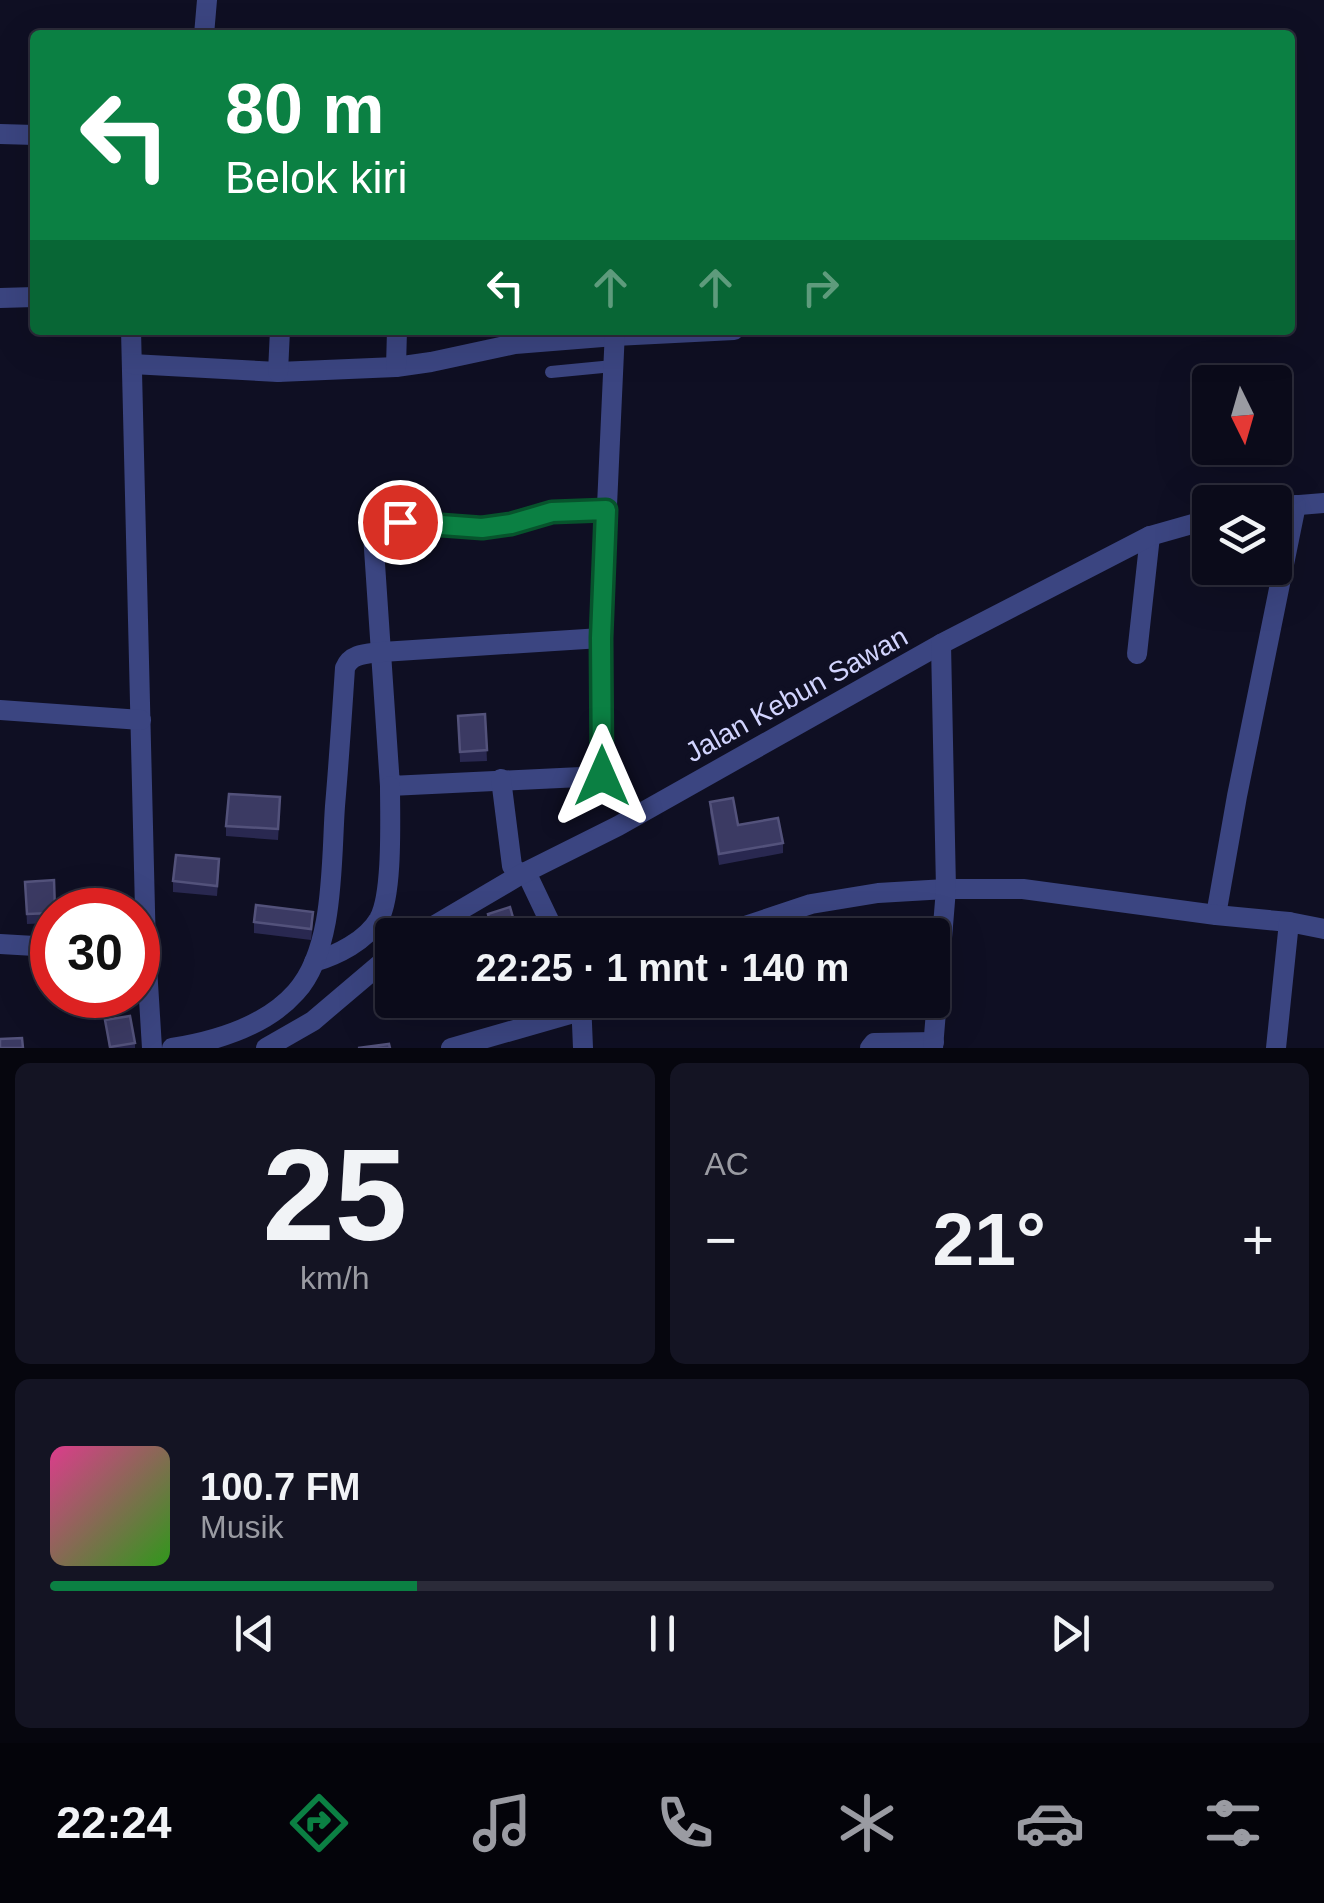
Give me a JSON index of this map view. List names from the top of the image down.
{
  "streets": {
    "street": ["Jalan Kebun Sawan"]
  },
  "north": "bottom",
  "page": {
    "turn": ["80 m", "Belok kiri"],
    "limit": "30",
    "trip": "22:25 · 1 mnt · 140 m",
    "tile": [
      ["25", "km/h"],
      "AC"
    ],
    "heat": ["−", "21°", "+"],
    "song": ["100.7 FM", "Musik"],
    "tabs": "22:24"
  }
}
